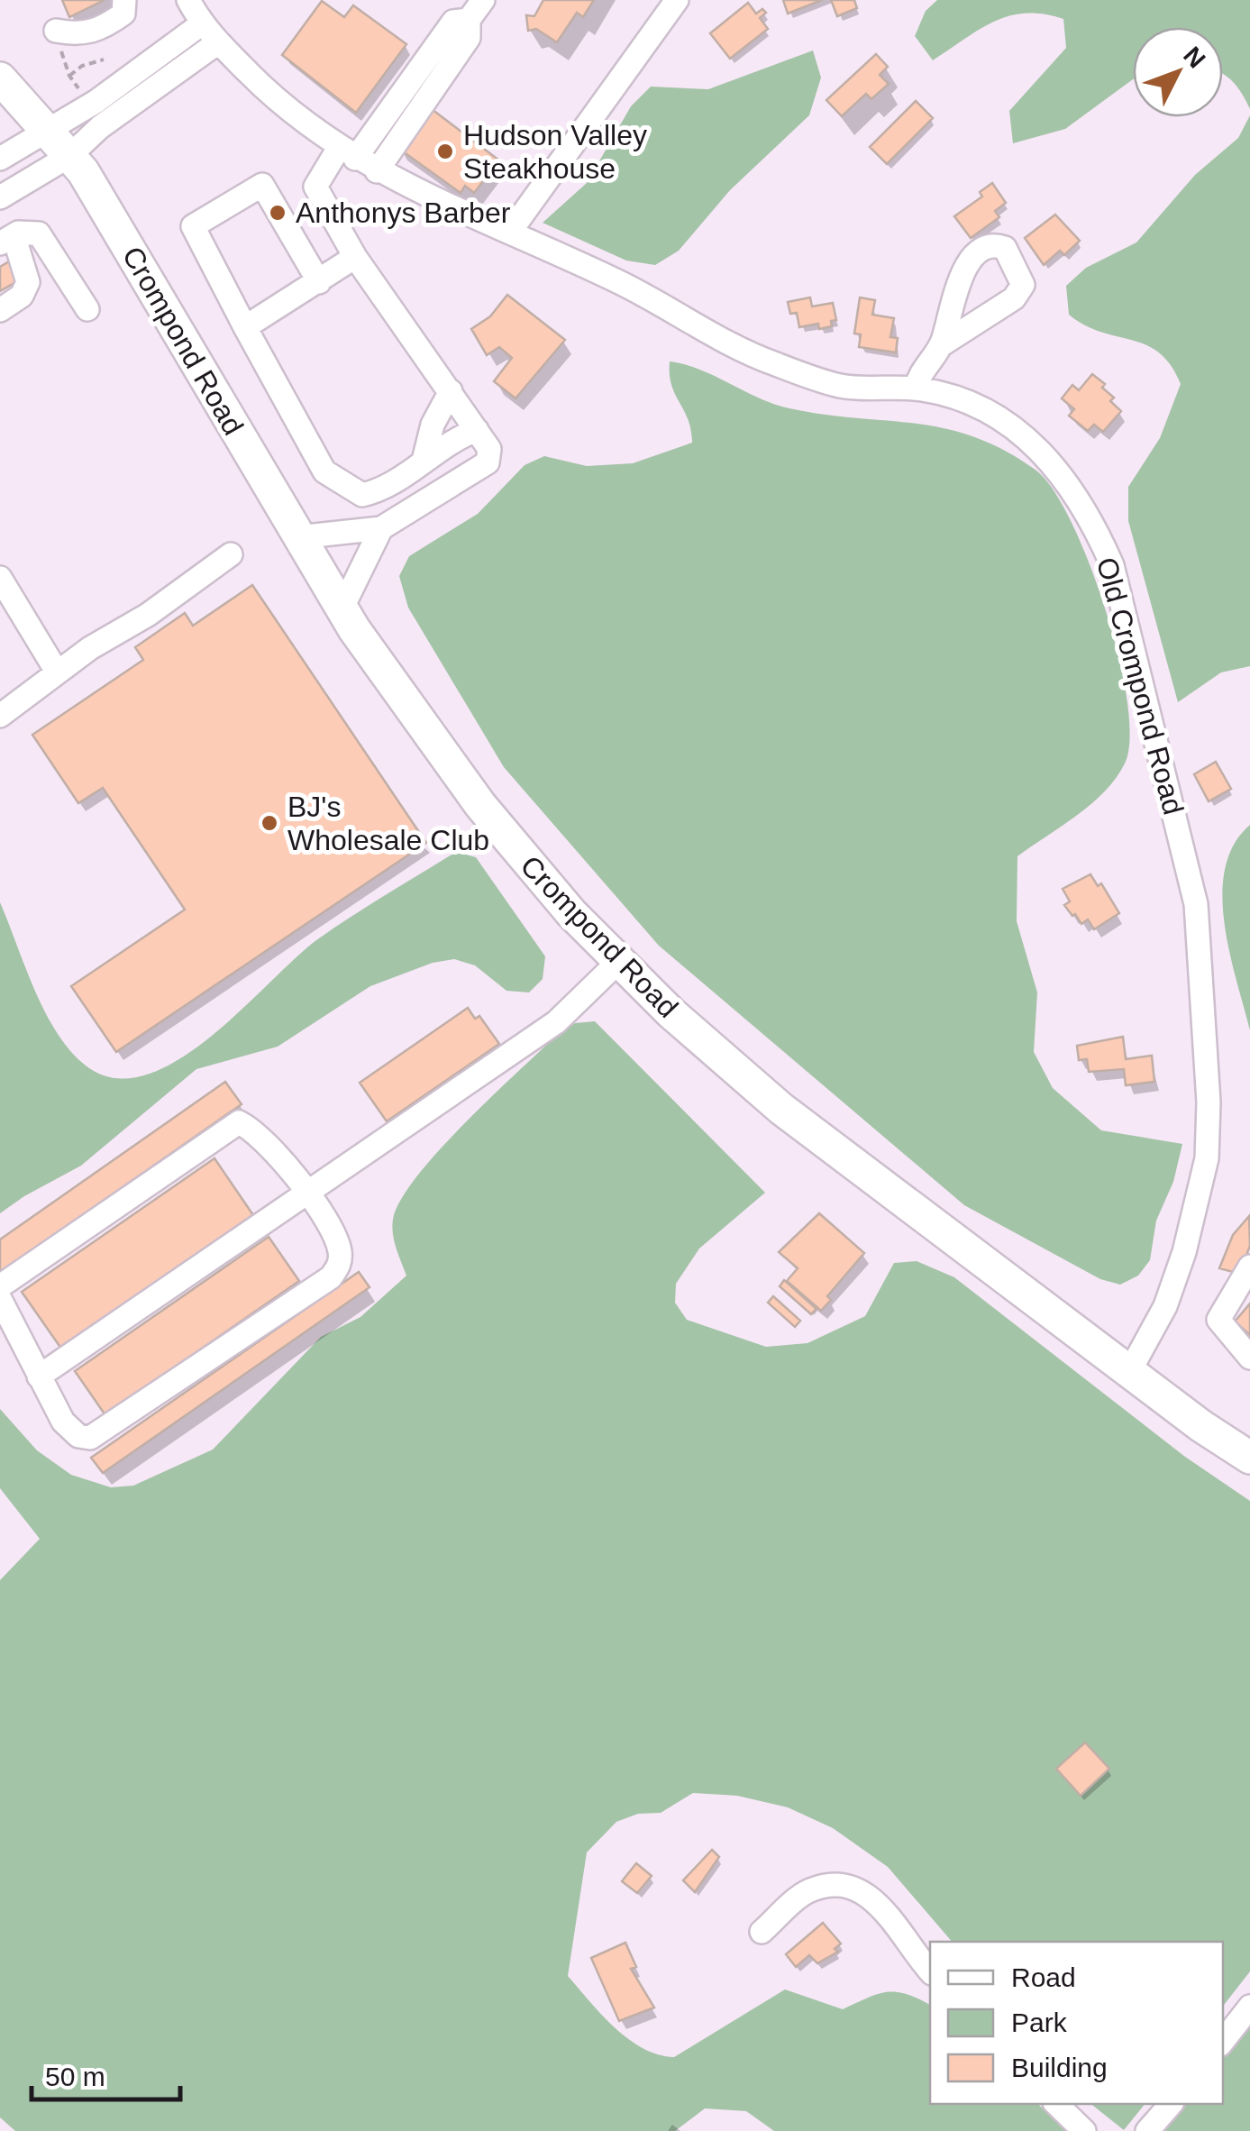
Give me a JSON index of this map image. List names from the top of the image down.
{
  "streets": {
    "highway": ["Crompond Road"],
    "street": ["Old Crompond Road"]
  },
  "crossings": [
    ["Crompond Road", "Old Crompond Road"]
  ],
  "places": ["Hudson Valley Steakhouse", "Anthonys Barber", "BJ's Wholesale Club"],
  "legend": ["Road", "Park", "Building"],
  "scale_bar": "50 m",
  "north": "top right"
}
